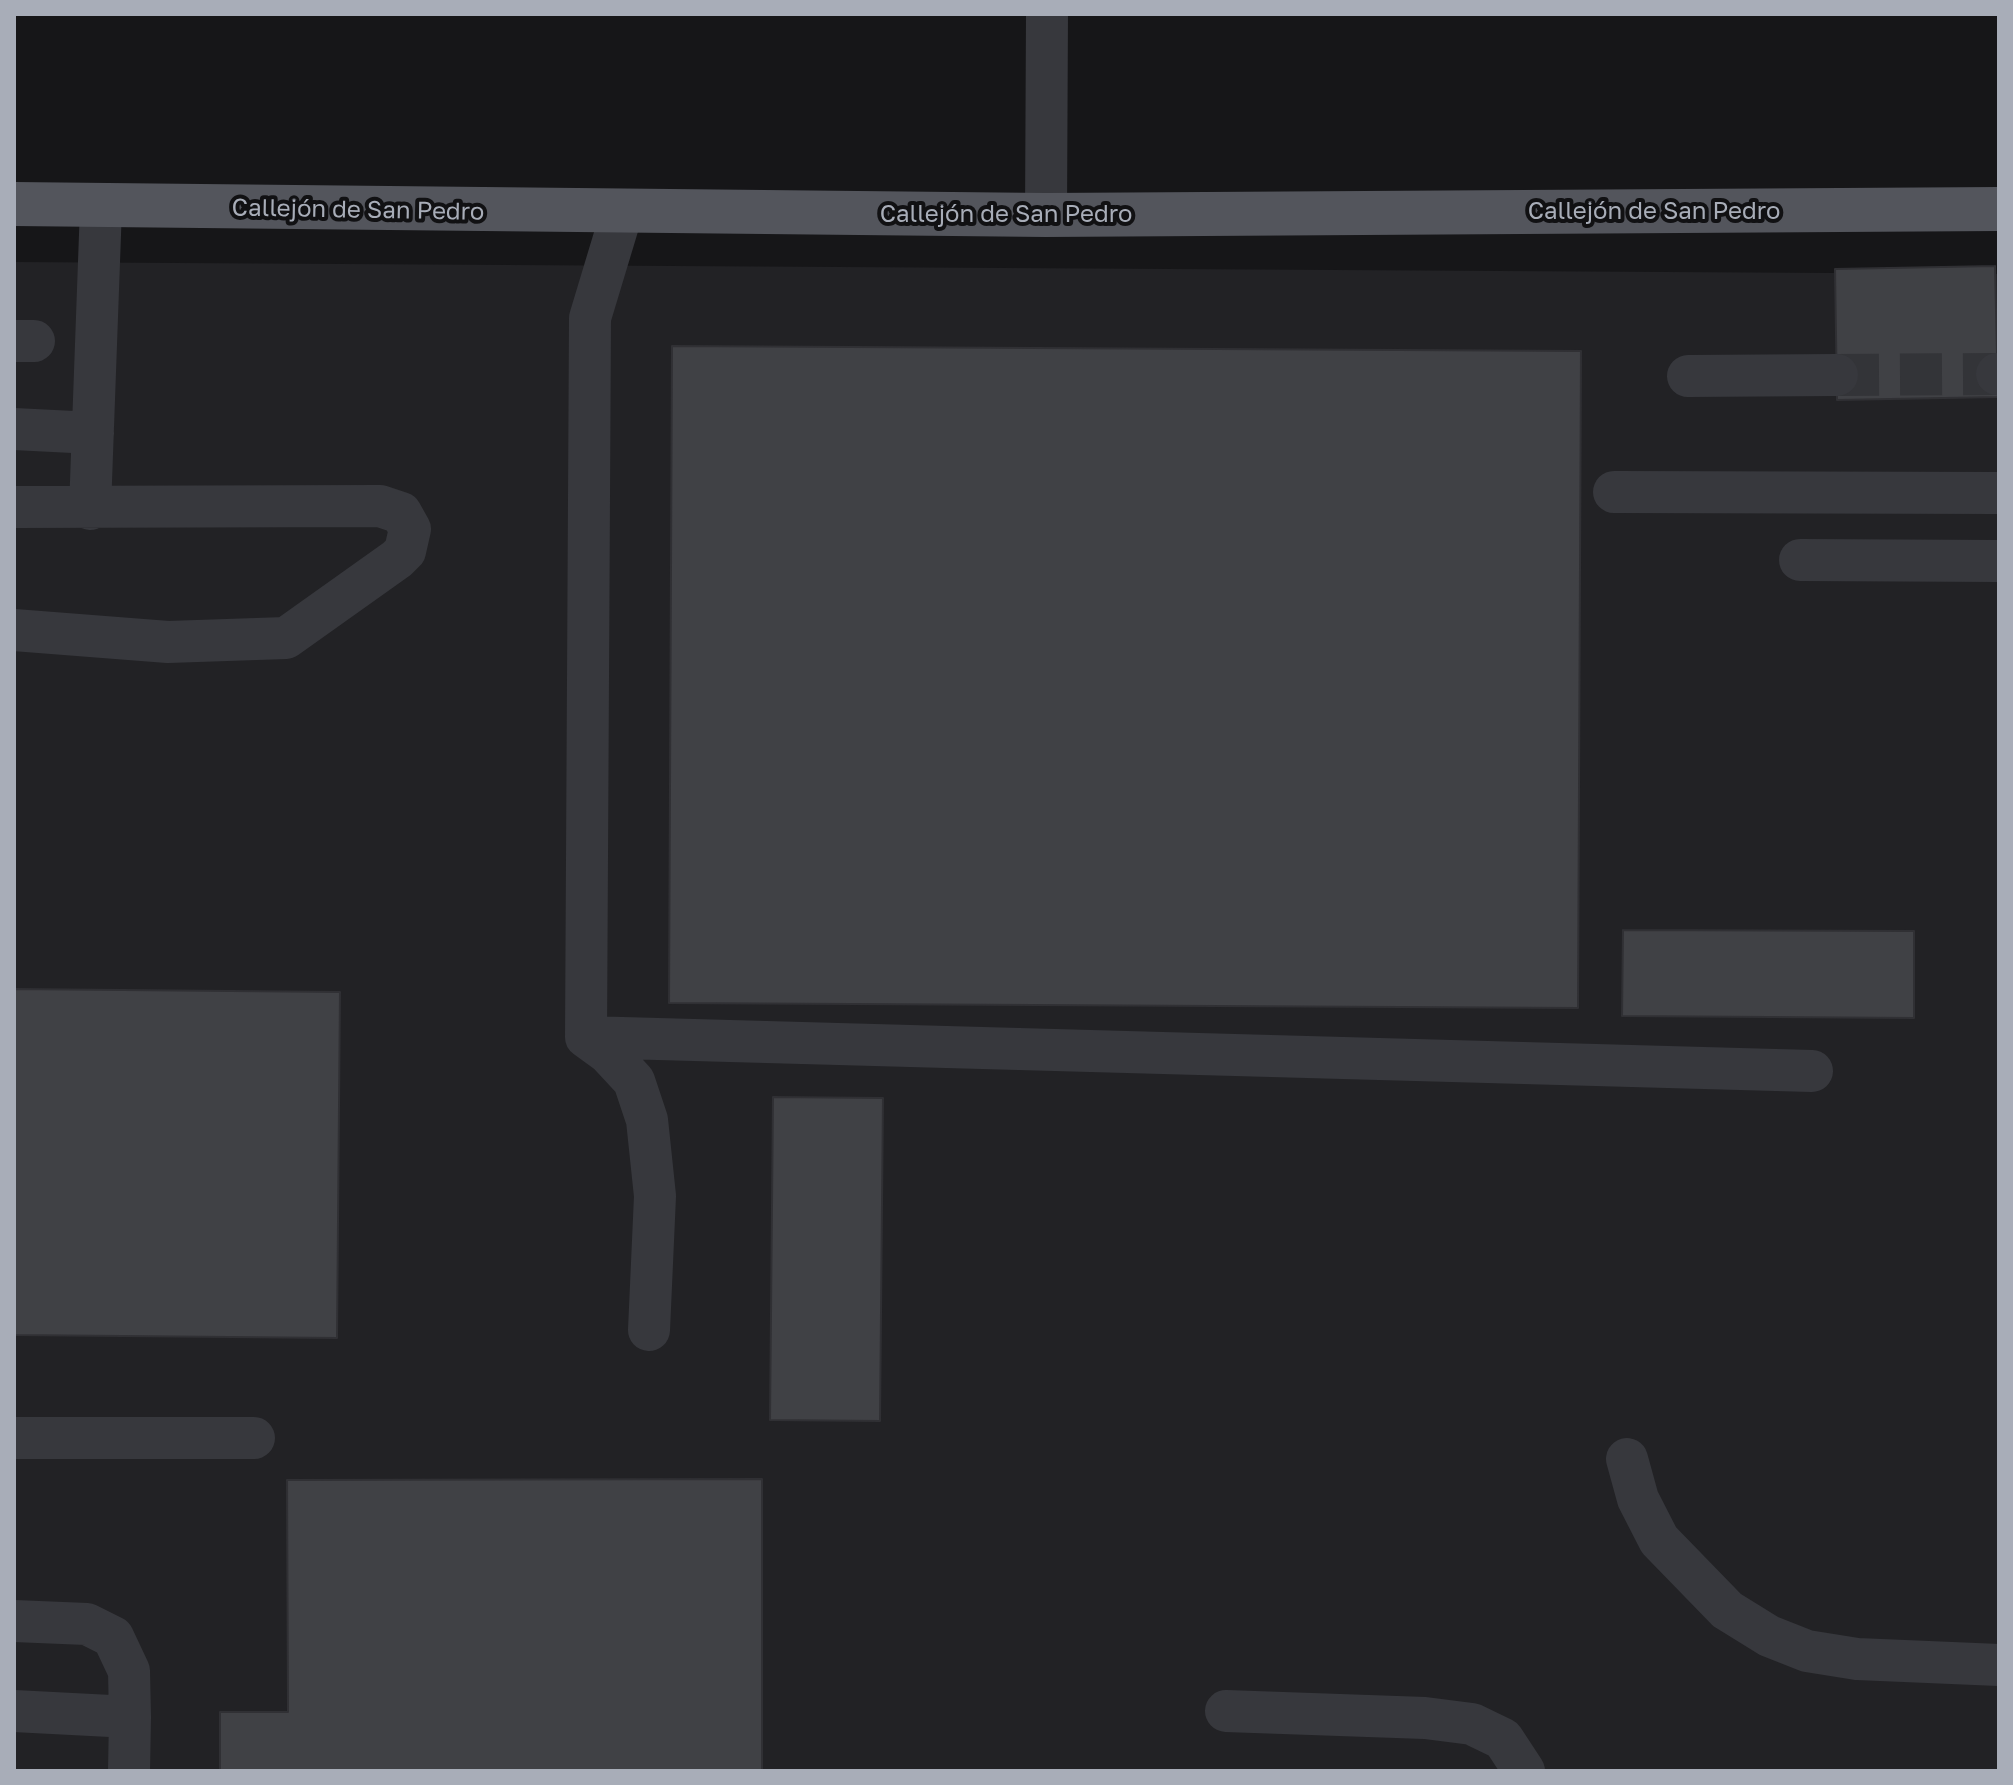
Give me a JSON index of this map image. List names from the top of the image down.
{
  "streets": {
    "main road": ["Callejón de San Pedro"]
  }
}
